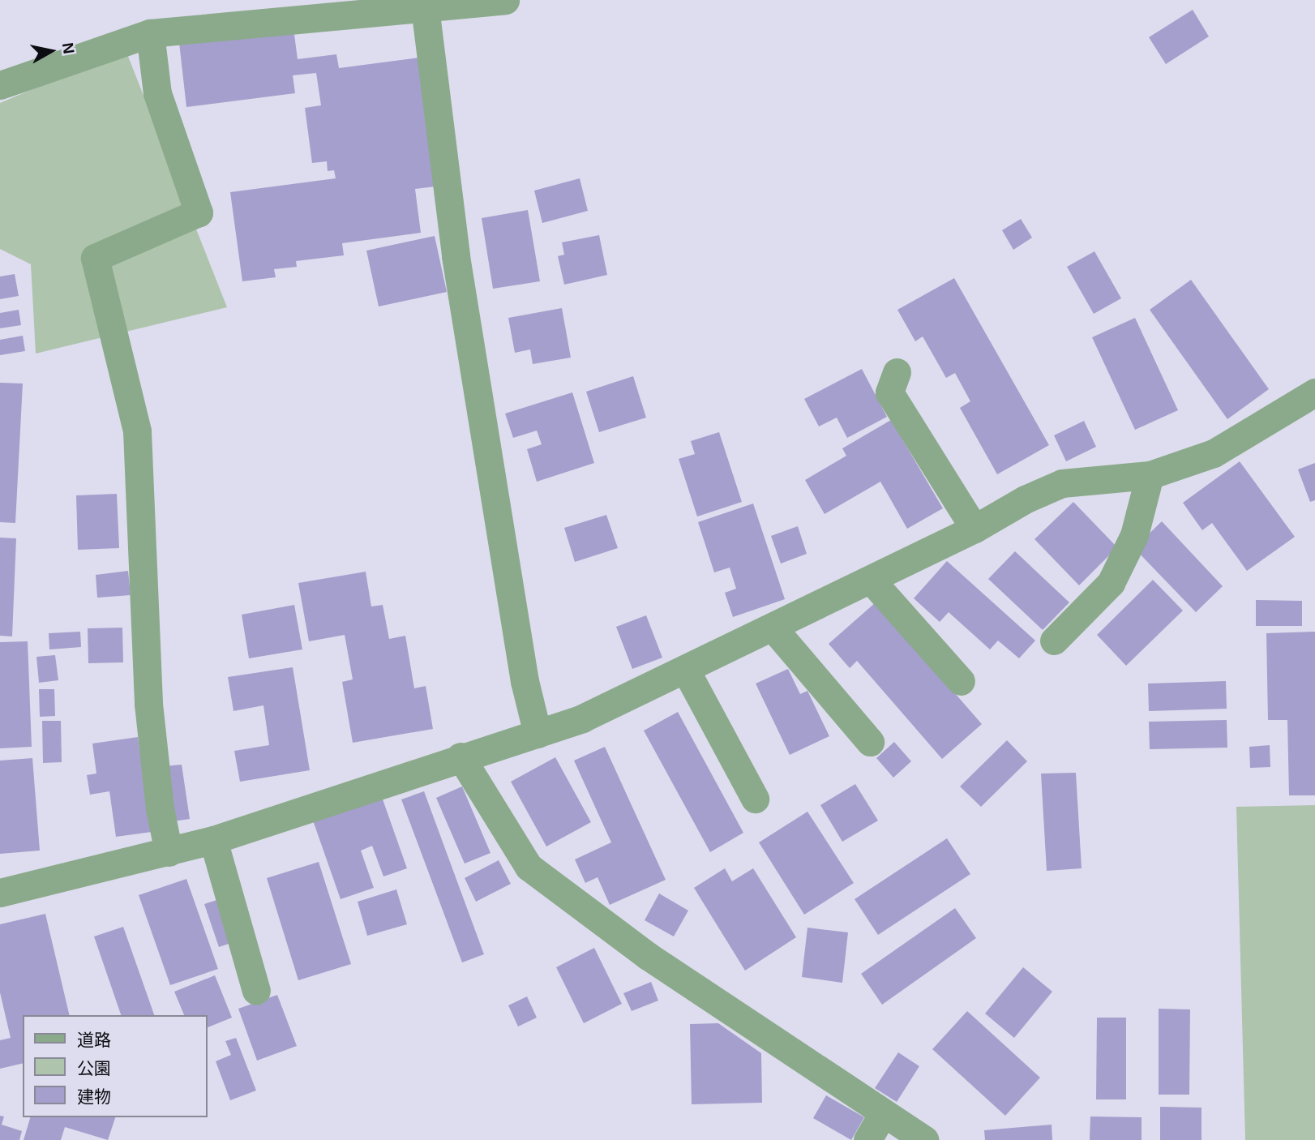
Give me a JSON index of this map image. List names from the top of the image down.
{
  "legend": ["道路", "公園", "建物"],
  "north": "right"
}
